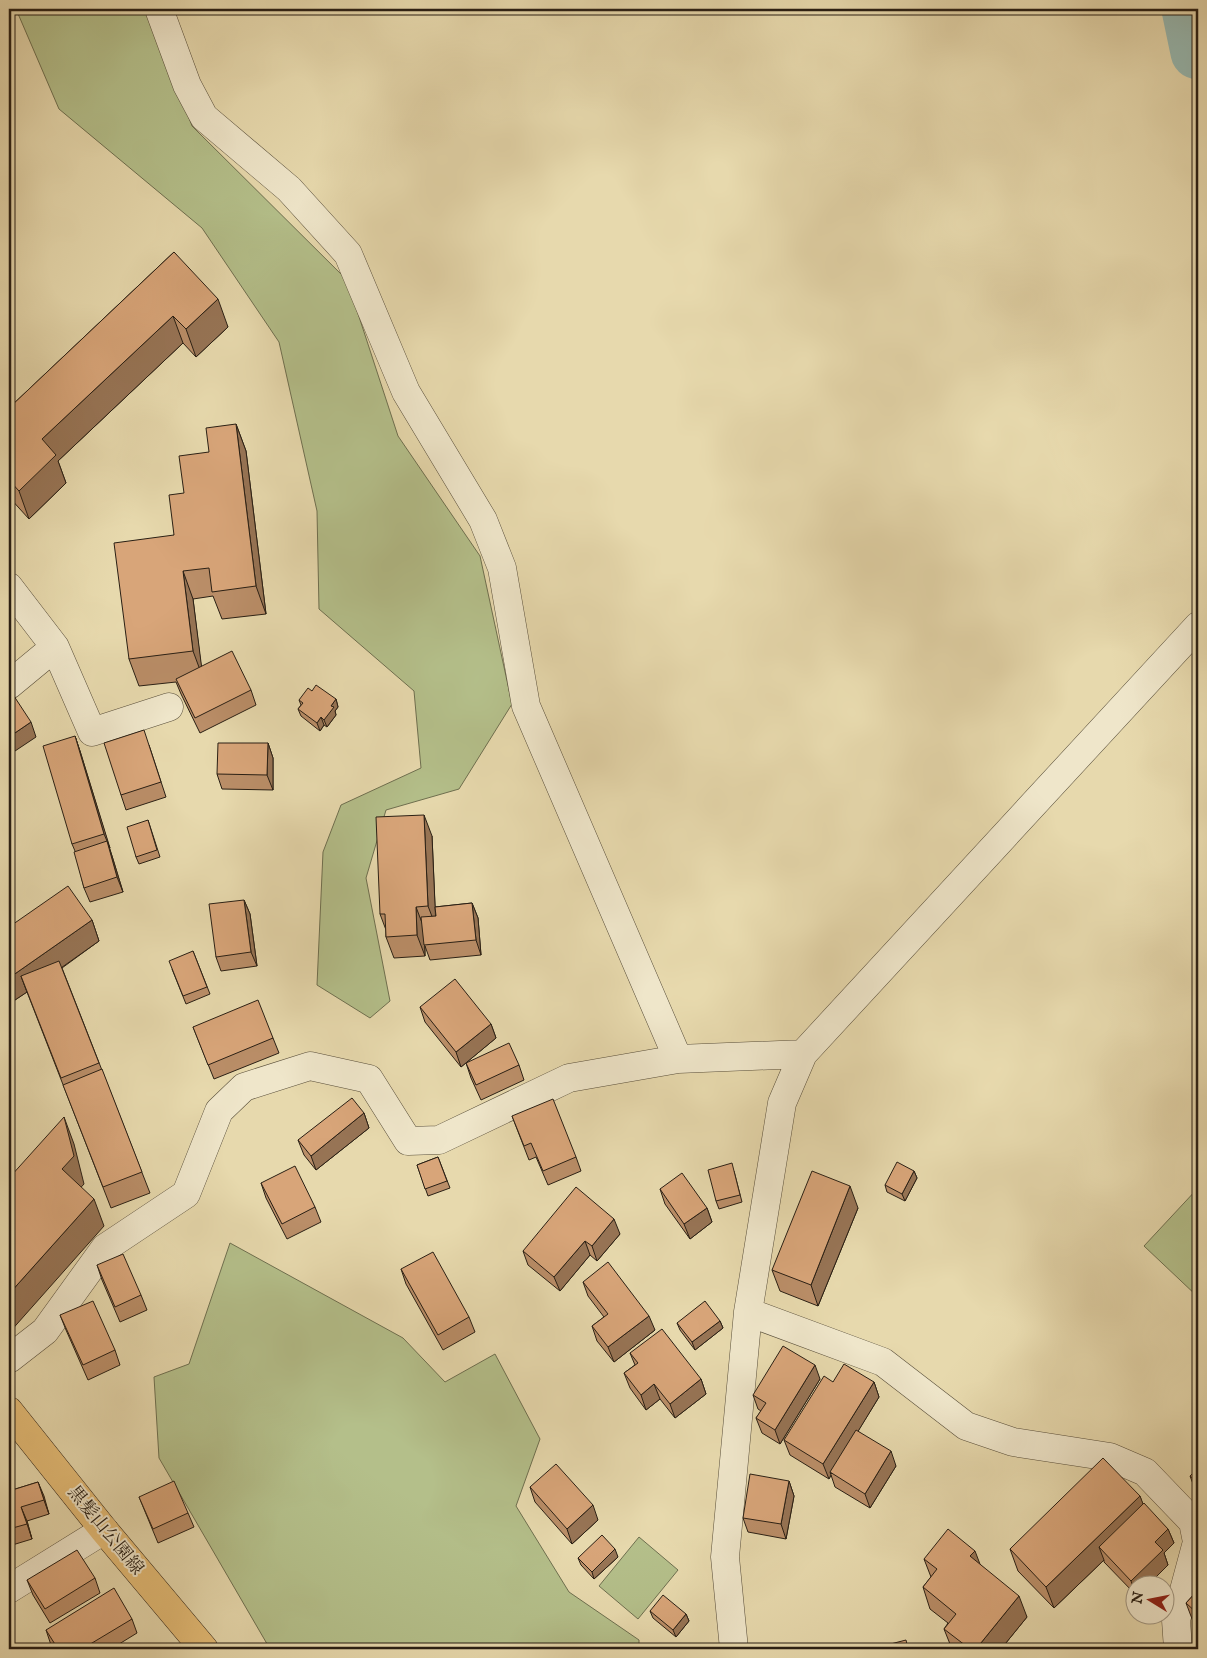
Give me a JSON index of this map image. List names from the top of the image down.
{
  "streets": {
    "main road": ["黒髪山公園線"]
  },
  "north": "left"
}
